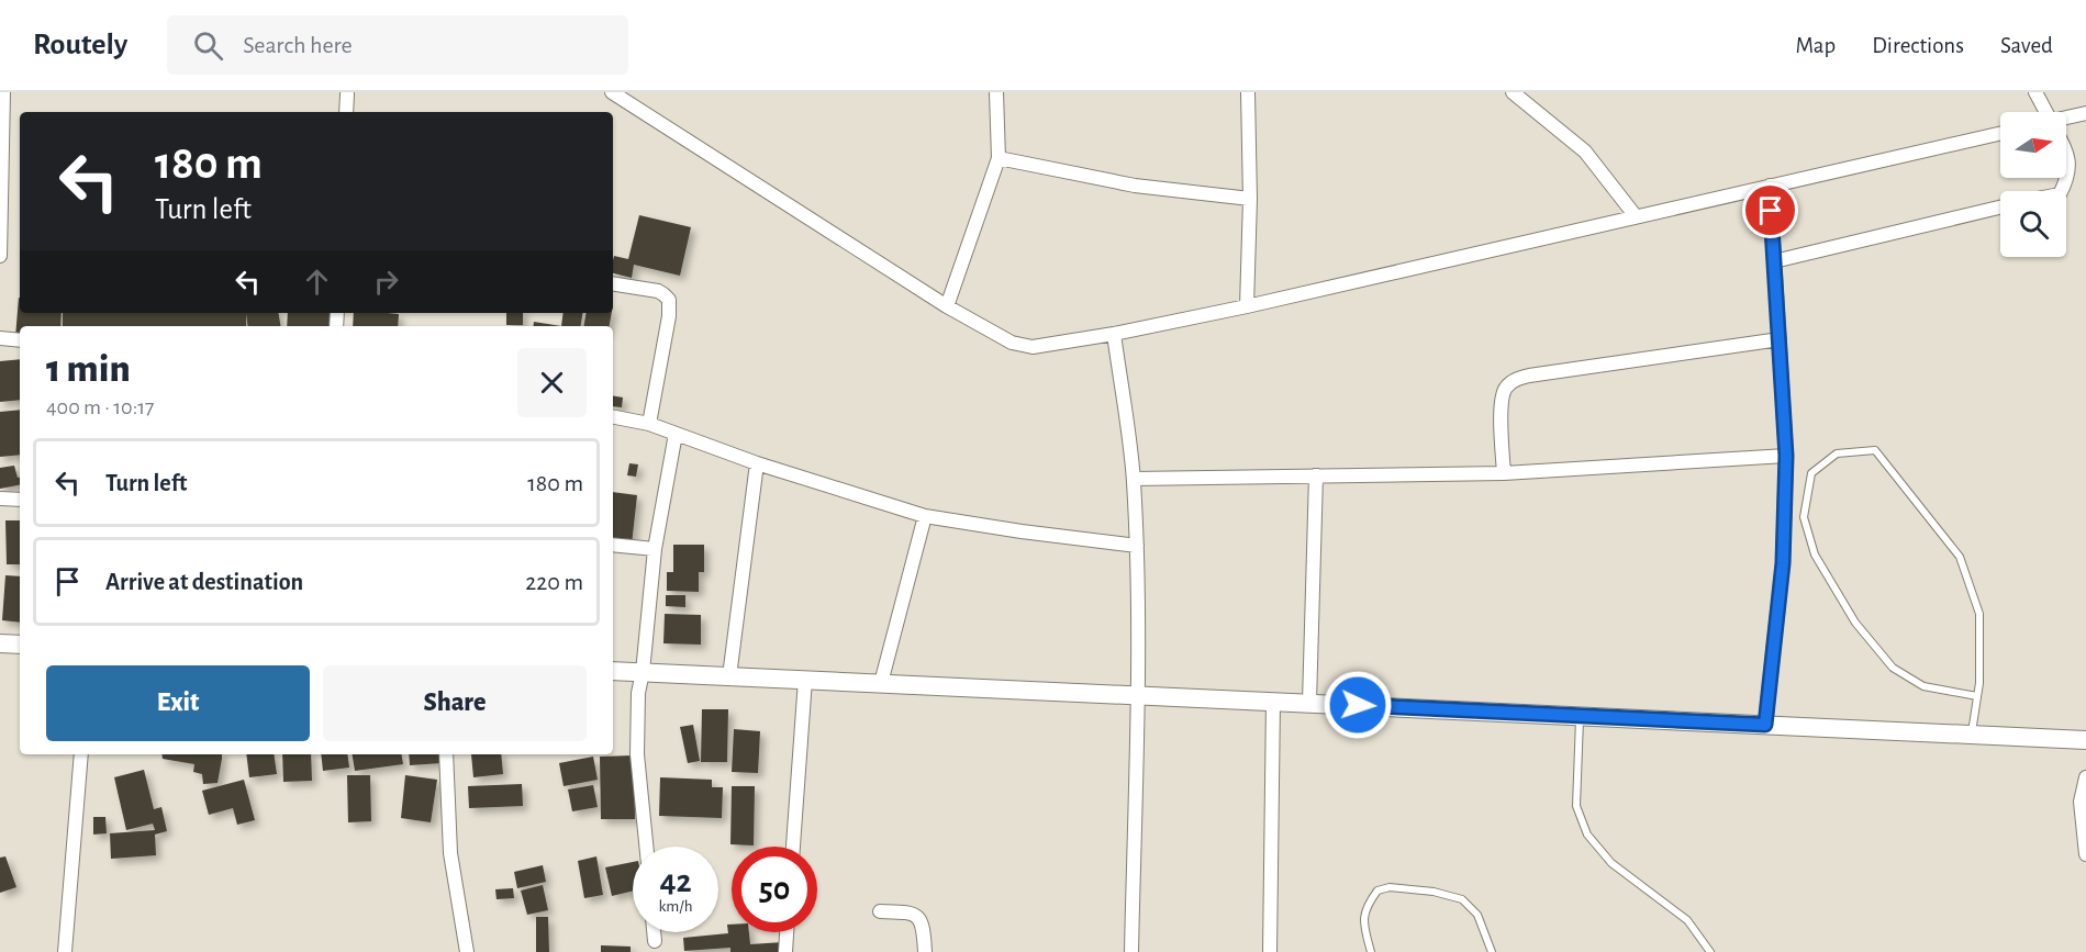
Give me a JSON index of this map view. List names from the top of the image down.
{
  "north": "right",
  "page": {
    "header": "Routely",
    "search": "Search here",
    "nav": ["Map", "Directions", "Saved"],
    "turn": ["180 m", "Turn left"],
    "heading": ["1 min", "400 m · 10:17"],
    "list": [
      {
        "name": "Turn left",
        "value": "180 m"
      },
      {
        "name": "Arrive at destination",
        "value": "220 m"
      }
    ],
    "buttons": ["Exit", "Share"],
    "speed": "42 km/h",
    "limit": "50"
  }
}
